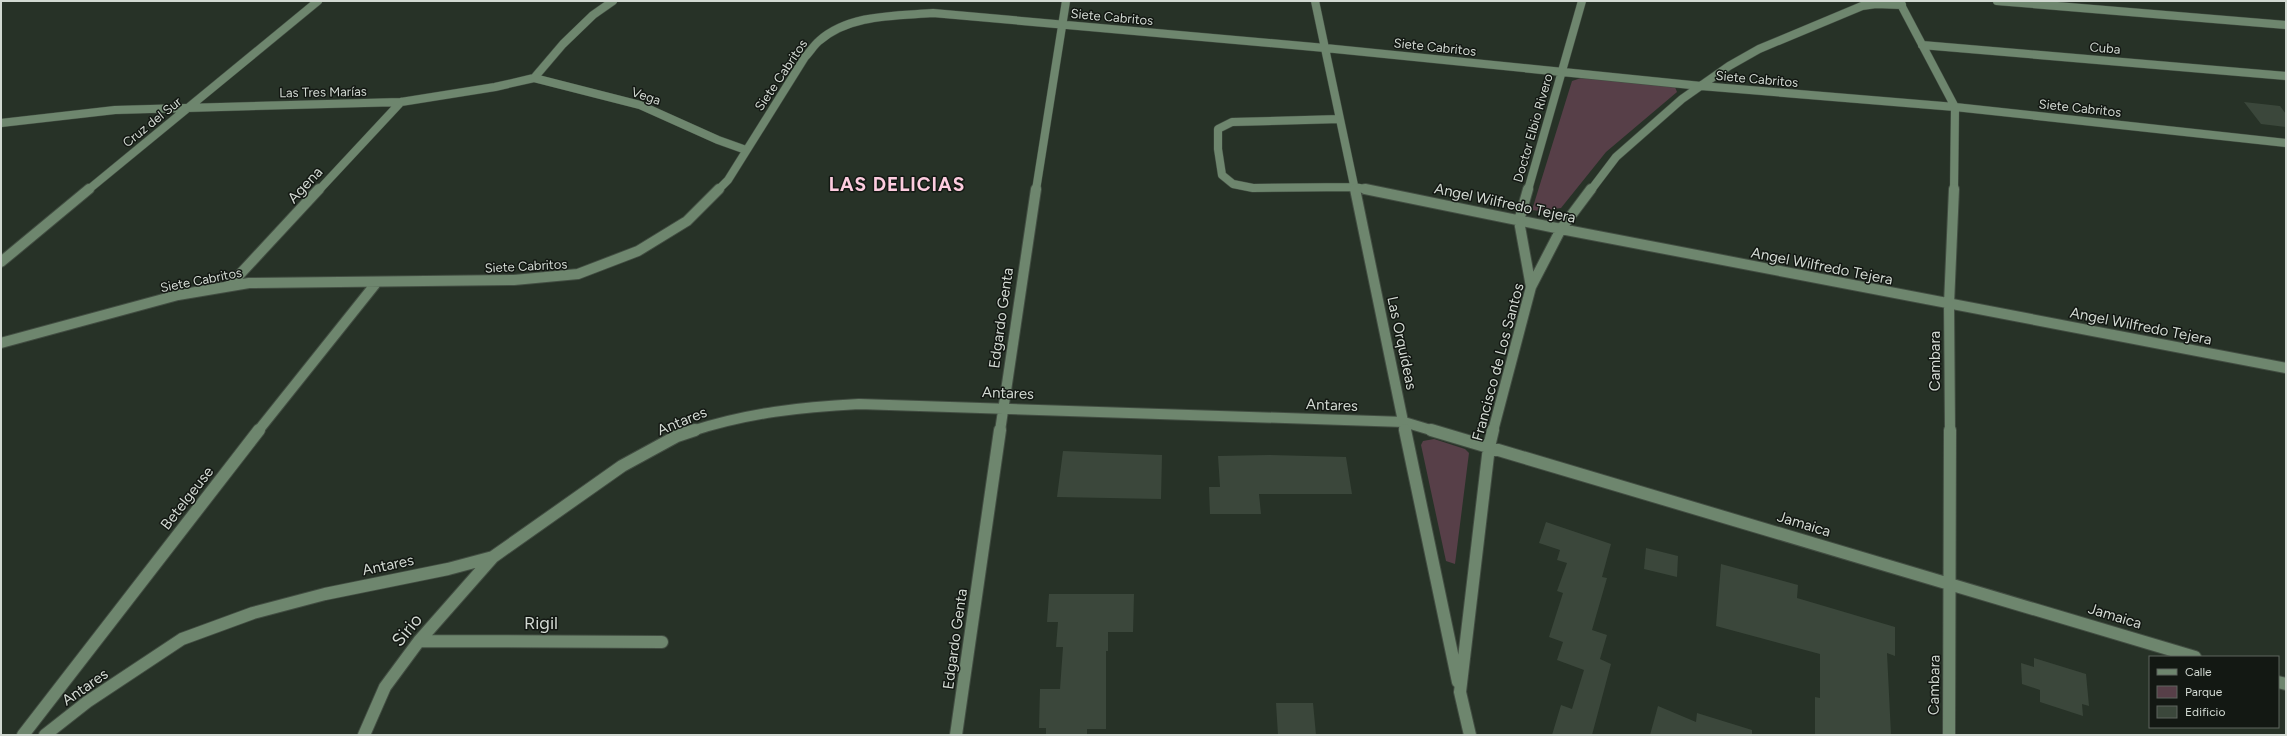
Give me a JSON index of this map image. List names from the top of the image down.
{
  "streets": {
    "street": [
      "Siete Cabritos",
      "Cuba",
      "Las Tres Marías",
      "Vega",
      "Cruz del Sur",
      "Doctor Elbio Rivero",
      "Agena",
      "Angel Wilfredo Tejera",
      "Edgardo Genta",
      "Las Orquídeas",
      "Cambara",
      "Francisco de Los Santos",
      "Antares",
      "Betelgeuse",
      "Jamaica",
      "Rigil",
      "Sirio"
    ]
  },
  "crossings": [
    ["Siete Cabritos", "Vega"],
    ["Siete Cabritos", "Doctor Elbio Rivero"],
    ["Siete Cabritos", "Agena"],
    ["Siete Cabritos", "Edgardo Genta"],
    ["Siete Cabritos", "Las Orquídeas"],
    ["Siete Cabritos", "Cambara"],
    ["Siete Cabritos", "Francisco de Los Santos"],
    ["Siete Cabritos", "Betelgeuse"],
    ["Cuba", "Cambara"],
    ["Las Tres Marías", "Vega"],
    ["Las Tres Marías", "Cruz del Sur"],
    ["Las Tres Marías", "Agena"],
    ["Doctor Elbio Rivero", "Angel Wilfredo Tejera"],
    ["Doctor Elbio Rivero", "Francisco de Los Santos"],
    ["Angel Wilfredo Tejera", "Las Orquídeas"],
    ["Angel Wilfredo Tejera", "Cambara"],
    ["Angel Wilfredo Tejera", "Francisco de Los Santos"],
    ["Edgardo Genta", "Antares"],
    ["Las Orquídeas", "Francisco de Los Santos"],
    ["Las Orquídeas", "Antares"],
    ["Las Orquídeas", "Jamaica"],
    ["Cambara", "Francisco de Los Santos"],
    ["Cambara", "Jamaica"],
    ["Francisco de Los Santos", "Jamaica"],
    ["Antares", "Jamaica"],
    ["Antares", "Sirio"],
    ["Rigil", "Sirio"]
  ],
  "districts": ["LAS DELICIAS"],
  "legend": ["Calle", "Parque", "Edificio"]
}
